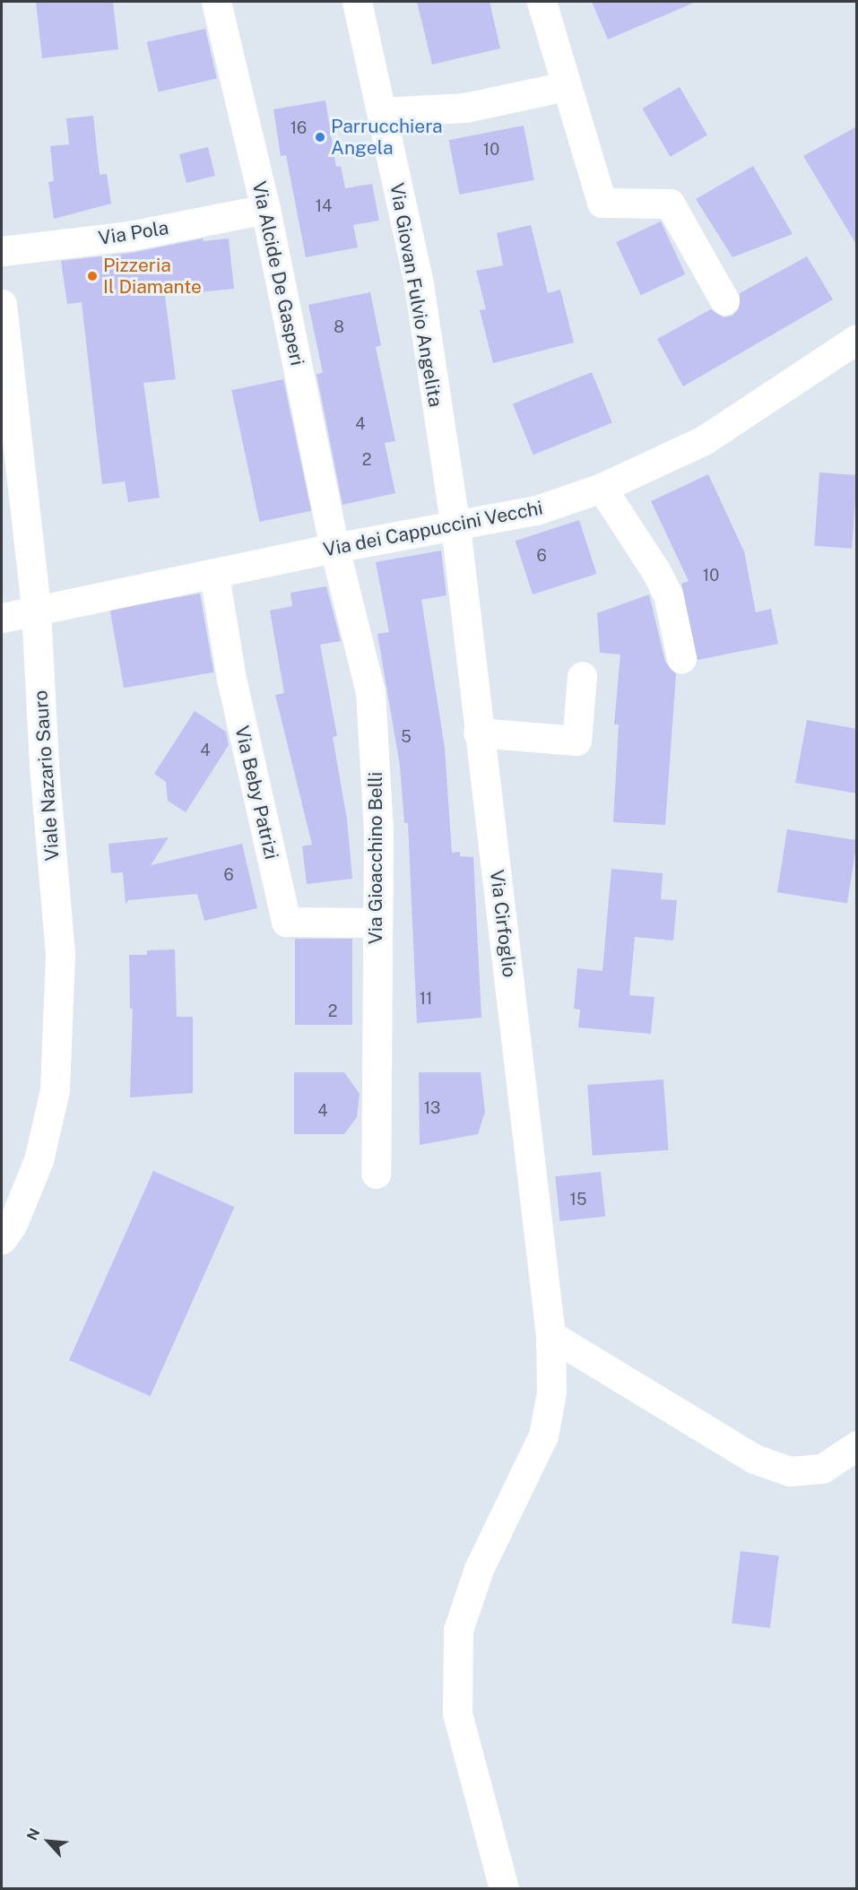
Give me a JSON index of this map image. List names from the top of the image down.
{
  "streets": {
    "street": [
      "Via Pola",
      "Via Alcide De Gasperi",
      "Via Giovan Fulvio Angelita",
      "Via dei Cappuccini Vecchi",
      "Viale Nazario Sauro",
      "Via Beby Patrizi",
      "Via Gioacchino Belli",
      "Via Cirfoglio"
    ]
  },
  "crossings": [
    ["Via Pola", "Via Alcide De Gasperi"],
    ["Via Alcide De Gasperi", "Via dei Cappuccini Vecchi"],
    ["Via Alcide De Gasperi", "Via Gioacchino Belli"],
    ["Via Giovan Fulvio Angelita", "Via dei Cappuccini Vecchi"],
    ["Via Giovan Fulvio Angelita", "Via Cirfoglio"],
    ["Via dei Cappuccini Vecchi", "Viale Nazario Sauro"],
    ["Via dei Cappuccini Vecchi", "Via Beby Patrizi"],
    ["Via dei Cappuccini Vecchi", "Via Gioacchino Belli"],
    ["Via dei Cappuccini Vecchi", "Via Cirfoglio"],
    ["Via Beby Patrizi", "Via Gioacchino Belli"]
  ],
  "places": ["Parrucchiera Angela", "Pizzeria Il Diamante"],
  "house_numbers": [
    "16",
    "10",
    "14",
    "8",
    "4",
    "2",
    "6",
    "10",
    "5",
    "4",
    "6",
    "11",
    "2",
    "13",
    "4",
    "15"
  ],
  "north": "top left"
}
